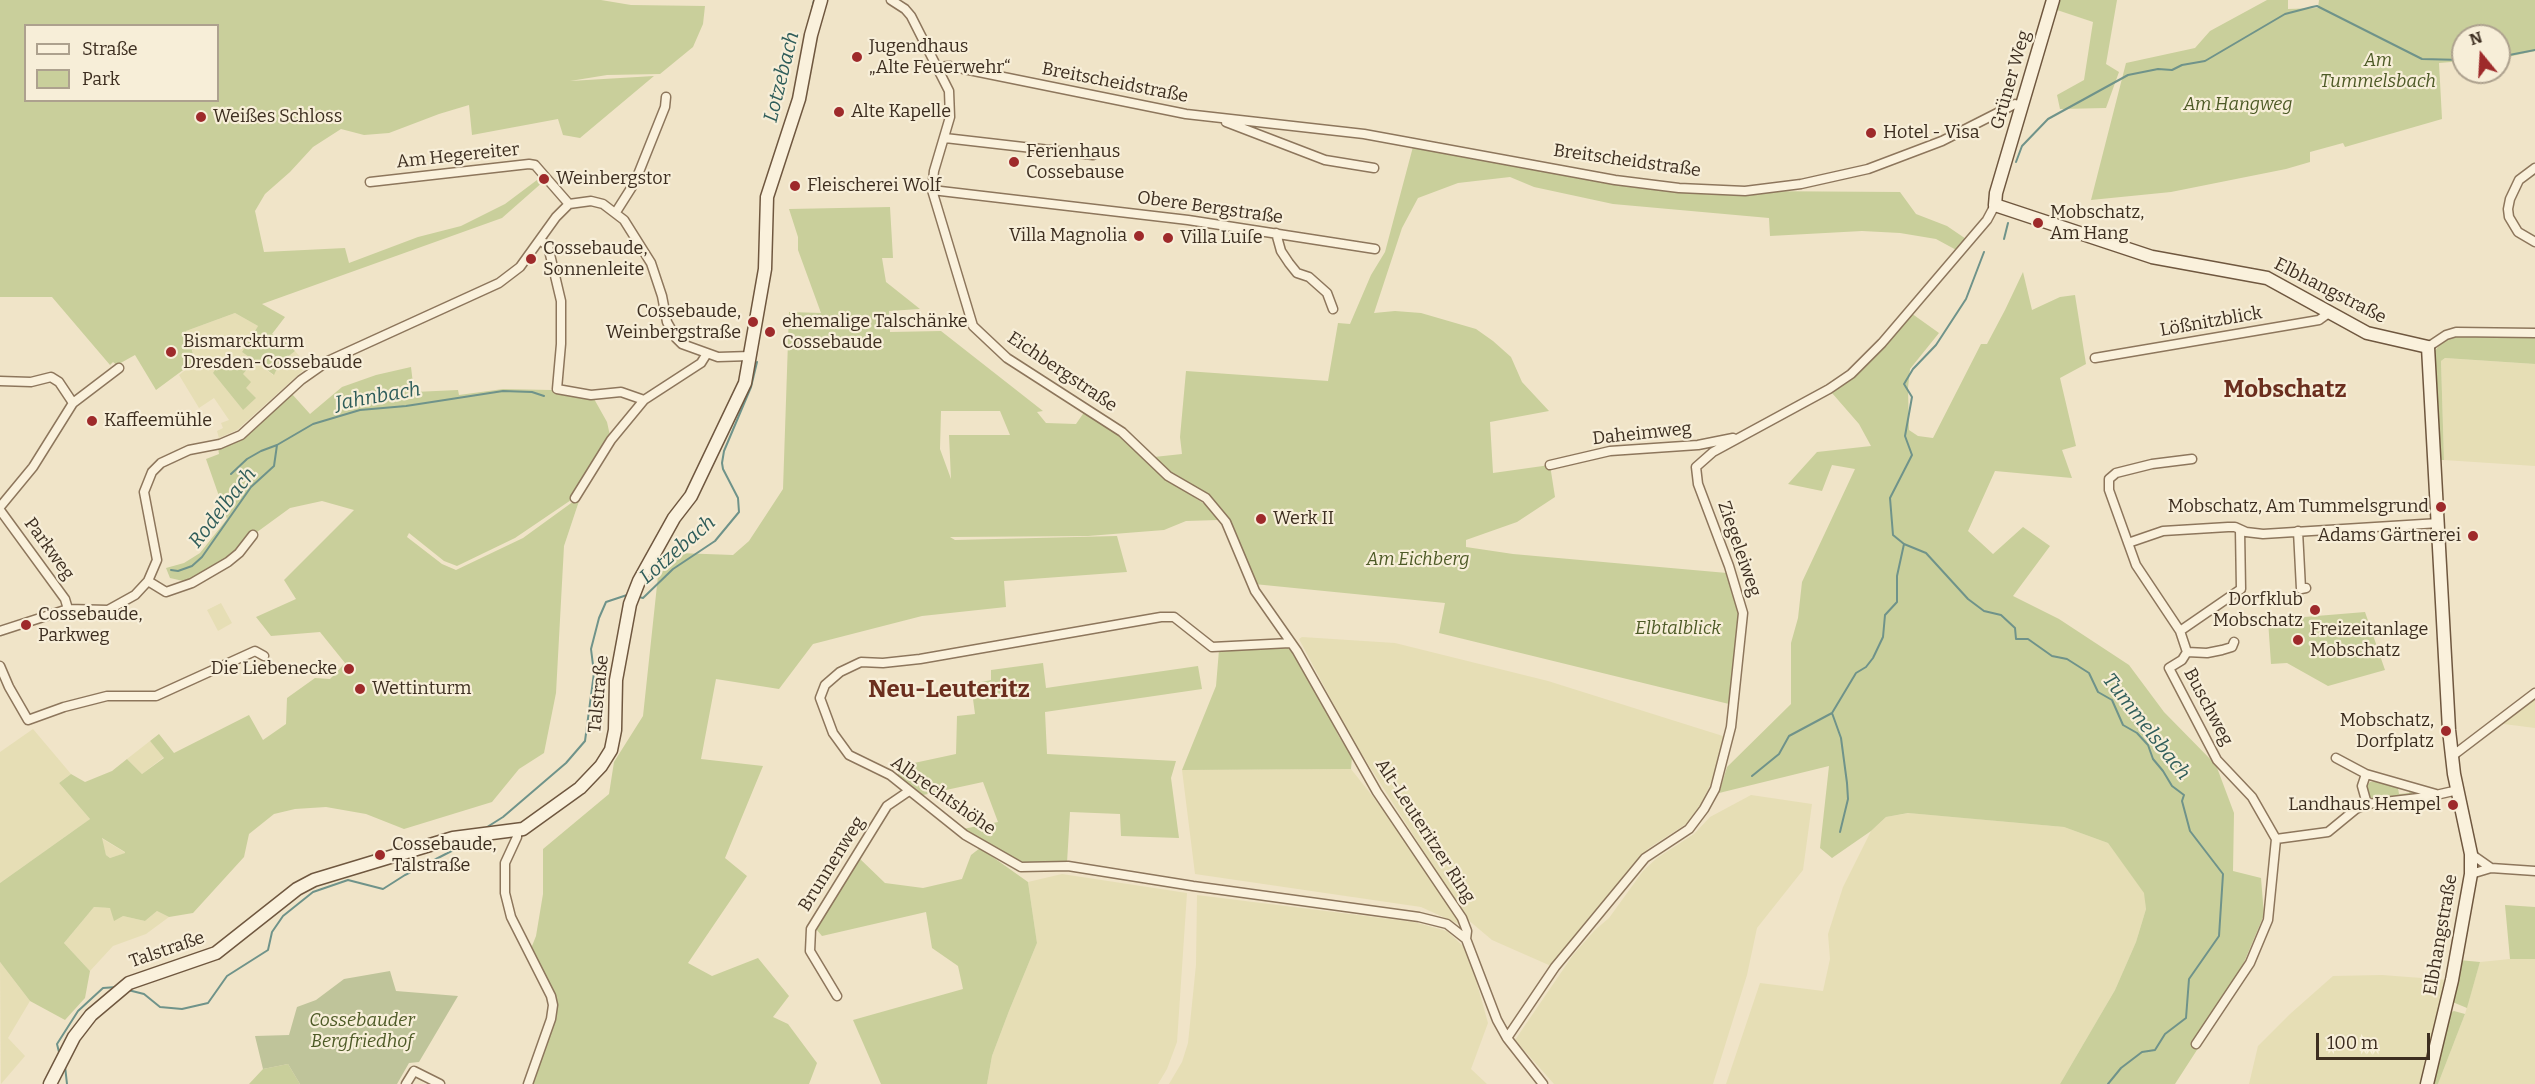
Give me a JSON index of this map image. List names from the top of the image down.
{
  "streets": {
    "street": [
      "Grüner Weg",
      "Breitscheidstraße",
      "Am Hegereiter",
      "Obere Bergstraße",
      "Elbhangstraße",
      "Lößnitzblick",
      "Eichbergstraße",
      "Daheimweg",
      "Parkweg",
      "Ziegeleiweg",
      "Talstraße",
      "Buschweg",
      "Albrechtshöhe",
      "Alt-Leuteritzer Ring",
      "Brunnenweg"
    ]
  },
  "crossings": [
    ["Grüner Weg", "Breitscheidstraße"],
    ["Grüner Weg", "Elbhangstraße"],
    ["Grüner Weg", "Ziegeleiweg"],
    ["Breitscheidstraße", "Eichbergstraße"],
    ["Obere Bergstraße", "Eichbergstraße"],
    ["Elbhangstraße", "Lößnitzblick"],
    ["Elbhangstraße", "Ziegeleiweg"],
    ["Eichbergstraße", "Albrechtshöhe"],
    ["Eichbergstraße", "Alt-Leuteritzer Ring"],
    ["Daheimweg", "Ziegeleiweg"],
    ["Ziegeleiweg", "Alt-Leuteritzer Ring"],
    ["Albrechtshöhe", "Alt-Leuteritzer Ring"],
    ["Albrechtshöhe", "Brunnenweg"]
  ],
  "districts": ["Mobschatz", "Neu-Leuteritz"],
  "water": [
    "Lotzebach",
    "Jahnbach",
    "Rodelbach",
    "Tummelsbach"
  ],
  "parks": [
    "Am Tummelsbach",
    "Am Hangweg",
    "Am Eichberg",
    "Elbtalblick",
    "Cossebauder Bergfriedhof"
  ],
  "places": [
    "Jugendhaus „Alte Feuerwehr“",
    "Alte Kapelle",
    "Weißes Schloss",
    "Hotel - Visa",
    "Ferienhaus Cossebause",
    "Weinbergstor",
    "Fleischerei Wolf",
    "Mobschatz, Am Hang",
    "Villa Magnolia",
    "Villa Luiſe",
    "Cossebaude, Sonnenleite",
    "Cossebaude, Weinbergstraße",
    "ehemalige Talschänke Cossebaude",
    "Bismarckturm Dresden-Cossebaude",
    "Kaffeemühle",
    "Mobschatz, Am Tummelsgrund",
    "Werk II",
    "Adams Gärtnerei",
    "Dorfklub Mobschatz",
    "Cossebaude, Parkweg",
    "Freizeitanlage Mobschatz",
    "Die Liebenecke",
    "Wettinturm",
    "Mobschatz, Dorfplatz",
    "Landhaus Hempel",
    "Cossebaude, Talstraße"
  ],
  "legend": ["Straße", "Park"],
  "scale_bar": "100 m",
  "north": "top"
}
